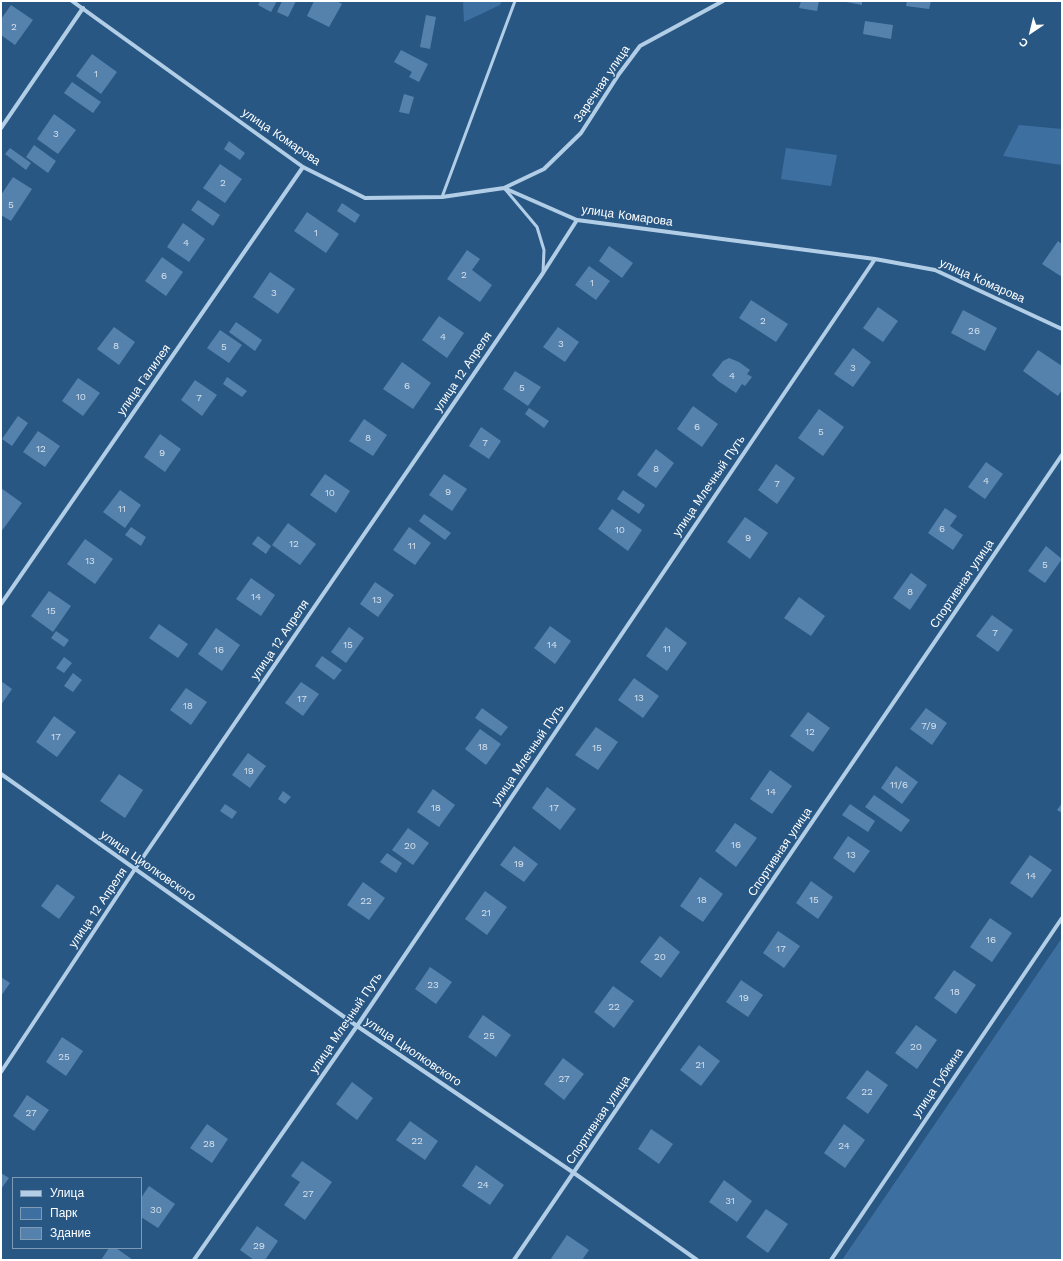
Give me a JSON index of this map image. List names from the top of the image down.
{
  "streets": {
    "street": [
      "Заречная улица",
      "улица Комарова",
      "улица 12 Апреля",
      "улица Галилея",
      "улица Млечный Путь",
      "Спортивная улица",
      "улица Циолковского",
      "улица Губкина"
    ]
  },
  "crossings": [
    ["Заречная улица", "улица Комарова"],
    ["улица Комарова", "улица 12 Апреля"],
    ["улица Комарова", "улица Галилея"],
    ["улица Комарова", "улица Млечный Путь"],
    ["улица 12 Апреля", "улица Циолковского"],
    ["улица Млечный Путь", "улица Циолковского"],
    ["Спортивная улица", "улица Циолковского"]
  ],
  "house_numbers": [
    "2",
    "1",
    "3",
    "2",
    "5",
    "1",
    "4",
    "2",
    "6",
    "1",
    "3",
    "2",
    "26",
    "4",
    "3",
    "8",
    "5",
    "3",
    "4",
    "6",
    "5",
    "10",
    "7",
    "6",
    "5",
    "8",
    "7",
    "12",
    "9",
    "8",
    "4",
    "7",
    "9",
    "10",
    "11",
    "6",
    "10",
    "9",
    "12",
    "11",
    "13",
    "5",
    "8",
    "14",
    "13",
    "15",
    "7",
    "15",
    "14",
    "11",
    "16",
    "13",
    "17",
    "18",
    "7/9",
    "12",
    "17",
    "18",
    "15",
    "19",
    "11/6",
    "14",
    "18",
    "17",
    "16",
    "20",
    "13",
    "19",
    "14",
    "18",
    "15",
    "22",
    "21",
    "16",
    "17",
    "20",
    "23",
    "18",
    "19",
    "22",
    "25",
    "20",
    "25",
    "21",
    "27",
    "22",
    "27",
    "22",
    "28",
    "24",
    "24",
    "27",
    "31",
    "30",
    "29"
  ],
  "legend": ["Улица", "Парк", "Здание"],
  "north": "bottom left"
}
